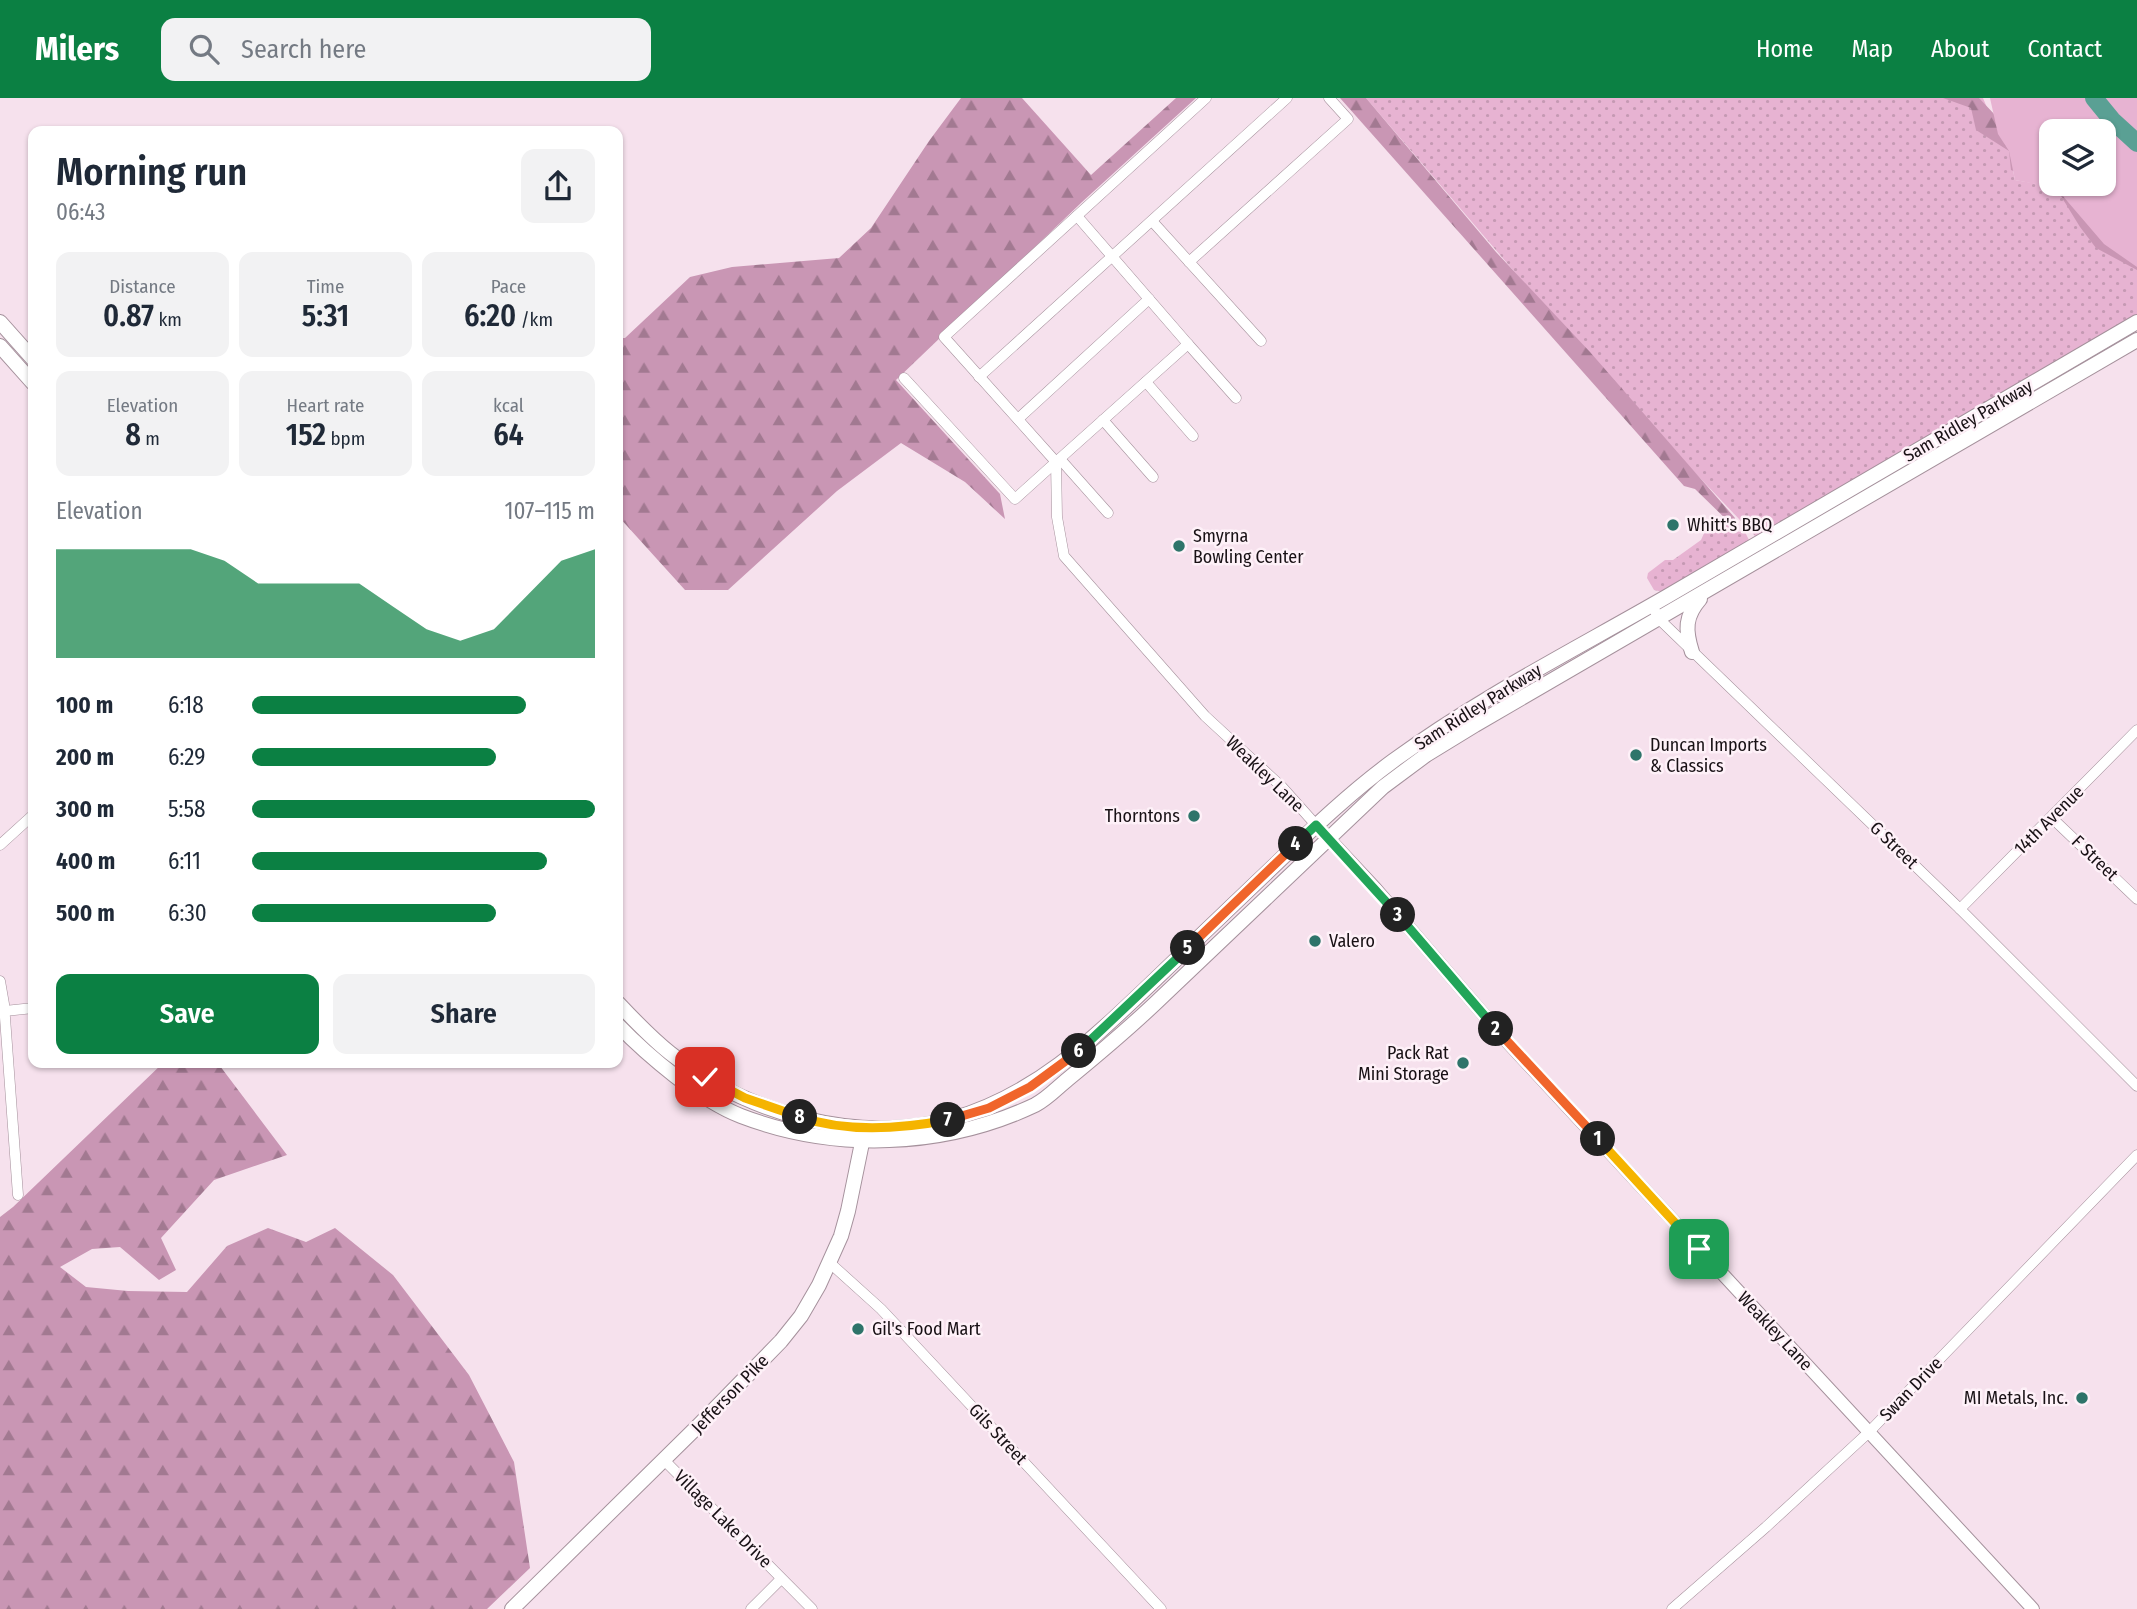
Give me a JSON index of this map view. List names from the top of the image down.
{
  "streets": {
    "main road": ["Sam Ridley Parkway", "Weakley Lane", "Jefferson Pike"],
    "street": [
      "14th Avenue",
      "G Street",
      "F Street",
      "Swan Drive",
      "Gils Street",
      "Village Lake Drive"
    ]
  },
  "crossings": [
    ["Sam Ridley Parkway", "Weakley Lane"],
    ["Sam Ridley Parkway", "G Street"],
    ["Sam Ridley Parkway", "Jefferson Pike"],
    ["Weakley Lane", "Swan Drive"],
    ["14th Avenue", "G Street"],
    ["14th Avenue", "F Street"],
    ["Jefferson Pike", "Gils Street"],
    ["Jefferson Pike", "Village Lake Drive"]
  ],
  "places": [
    "Whitt's BBQ",
    "Smyrna Bowling Center",
    "Duncan Imports & Classics",
    "Thorntons",
    "Valero",
    "Pack Rat Mini Storage",
    "Gil's Food Mart",
    "MI Metals, Inc."
  ],
  "page": {
    "header": "Milers",
    "search": "Search here",
    "nav": [
      "Home",
      "Map",
      "About",
      "Contact"
    ],
    "heading": ["Morning run", "06:43"],
    "stats": [
      ["Distance", "0.87 km"],
      ["Time", "5:31"],
      ["Pace", "6:20 /km"],
      ["Elevation", "8 m"],
      ["Heart rate", "152 bpm"],
      ["kcal", "64"]
    ],
    "chart": ["Elevation", "107–115 m"],
    "list": [
      {
        "name": "100 m",
        "note": "6:18"
      },
      {
        "name": "200 m",
        "note": "6:29"
      },
      {
        "name": "300 m",
        "note": "5:58"
      },
      {
        "name": "400 m",
        "note": "6:11"
      },
      {
        "name": "500 m",
        "note": "6:30"
      }
    ],
    "pins": [
      "4",
      "3",
      "5",
      "2",
      "6",
      "8",
      "7",
      "1"
    ],
    "buttons": ["Save", "Share"]
  }
}
